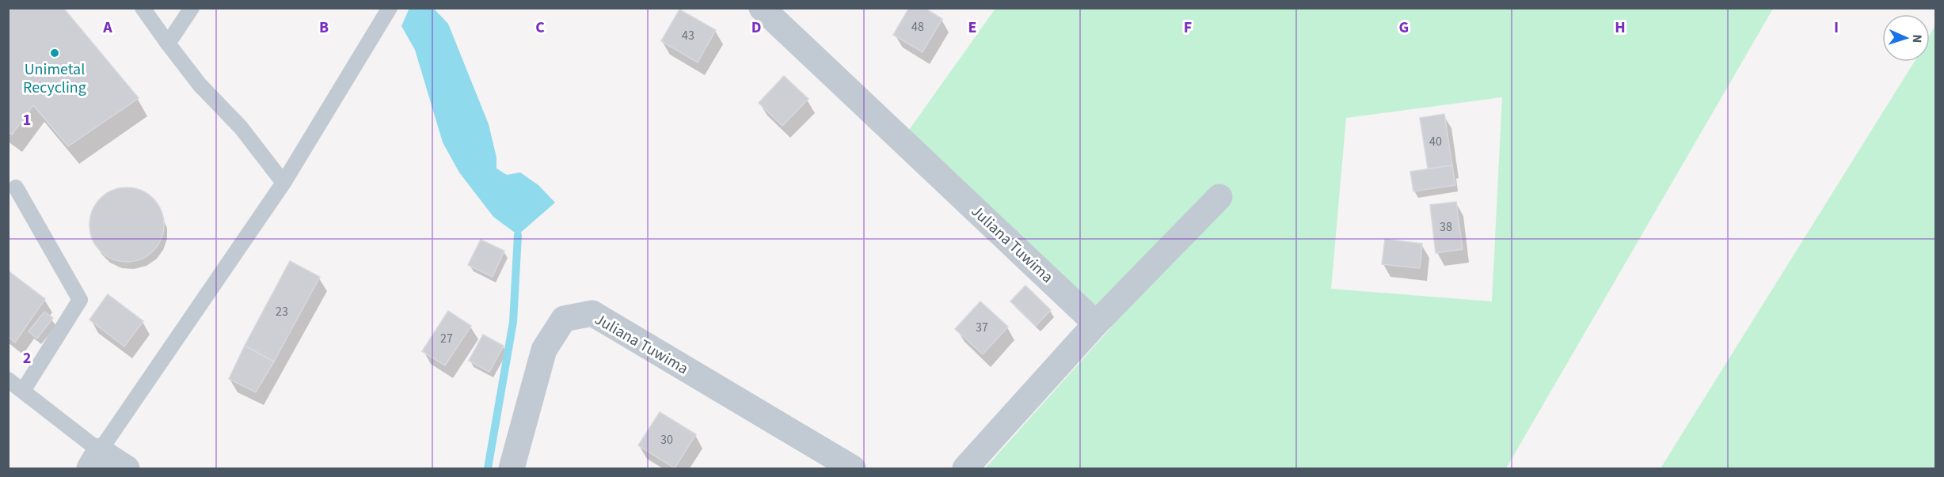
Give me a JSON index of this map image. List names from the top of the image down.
{
  "streets": {
    "street": ["Juliana Tuwima"]
  },
  "places": ["Unimetal Recycling"],
  "house_numbers": [
    "48",
    "43",
    "40",
    "38",
    "23",
    "37",
    "27",
    "30"
  ],
  "north": "right",
  "grid": {
    "columns": [
      "A",
      "B",
      "C",
      "D",
      "E",
      "F",
      "G",
      "H",
      "I"
    ],
    "rows": ["1", "2"]
  }
}
